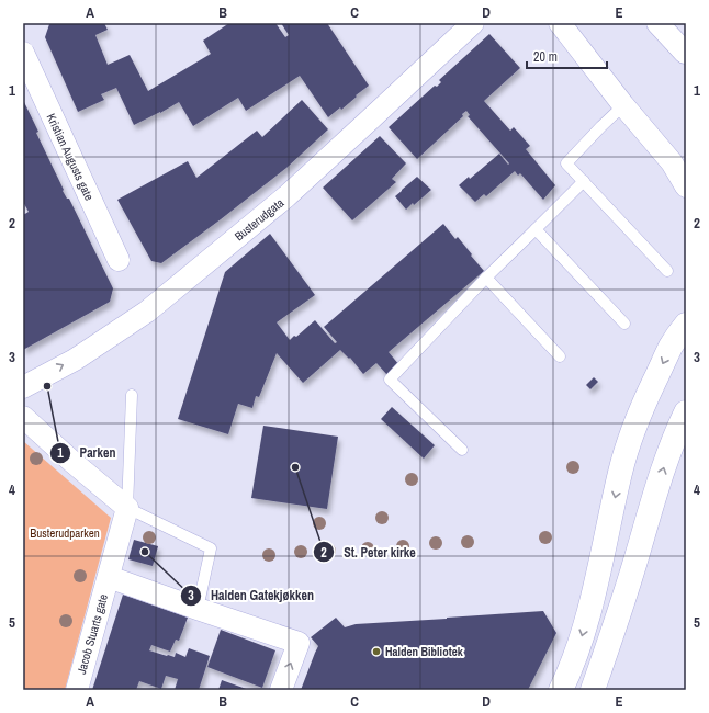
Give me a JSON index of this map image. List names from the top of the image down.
{
  "streets": {
    "street": ["Kristian Augusts gate", "Busterudgata", "Jacob Stuarts gate"]
  },
  "one_way": ["Busterudgata"],
  "parks": ["Busterudparken"],
  "places": [
    "Parken",
    "St. Peter kirke",
    "Halden Gatekjøkken",
    "Halden Bibliotek"
  ],
  "scale_bar": "20 m",
  "grid": {
    "columns": [
      "A",
      "B",
      "C",
      "D",
      "E"
    ],
    "rows": [
      "1",
      "2",
      "3",
      "4",
      "5"
    ]
  }
}
